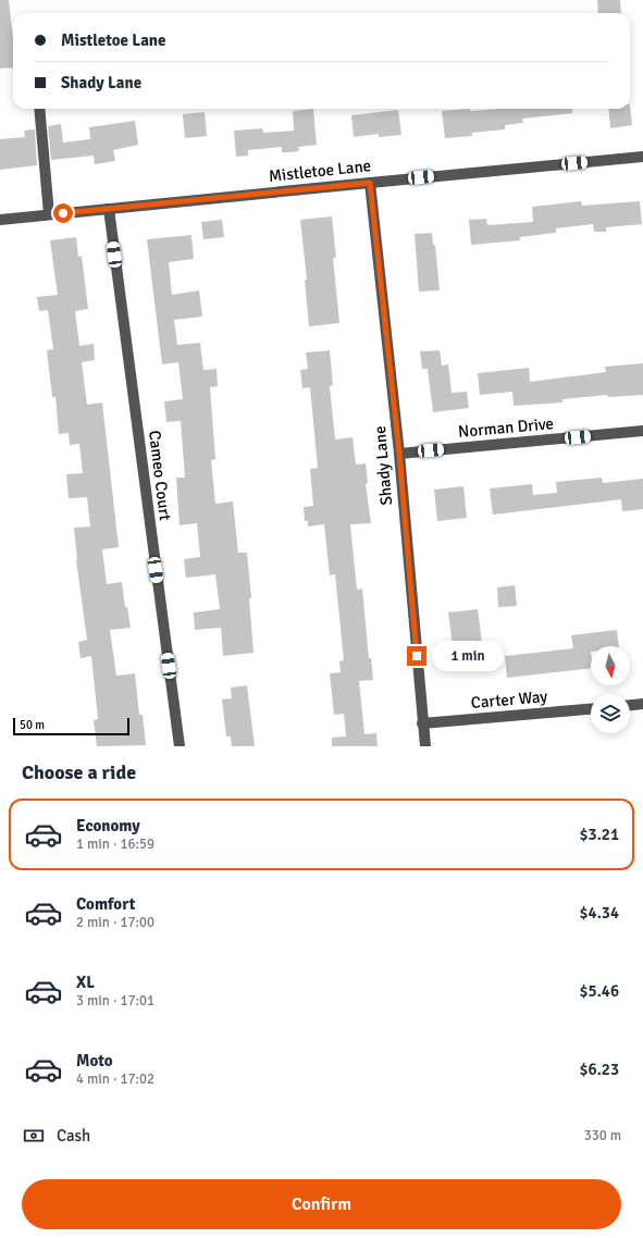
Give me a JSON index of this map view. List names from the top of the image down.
{
  "streets": {
    "street": [
      "Mistletoe Lane",
      "Norman Drive",
      "Shady Lane",
      "Cameo Court",
      "Carter Way"
    ]
  },
  "crossings": [
    ["Mistletoe Lane", "Shady Lane"],
    ["Mistletoe Lane", "Cameo Court"],
    ["Norman Drive", "Shady Lane"],
    ["Shady Lane", "Carter Way"]
  ],
  "scale_bar": "50 m",
  "north": "bottom",
  "page": {
    "banner": ["Mistletoe Lane", "Shady Lane"],
    "bubble": "1 min",
    "scale": "50 m",
    "heading": "Choose a ride",
    "list": [
      {
        "name": "Economy",
        "note": "1 min · 16:59",
        "value": "$3.21"
      },
      {
        "name": "Comfort",
        "note": "2 min · 17:00",
        "value": "$4.34"
      },
      {
        "name": "XL",
        "note": "3 min · 17:01",
        "value": "$5.46"
      },
      {
        "name": "Moto",
        "note": "4 min · 17:02",
        "value": "$6.23"
      }
    ],
    "pay": ["Cash", "330 m"],
    "buttons": "Confirm"
  }
}
